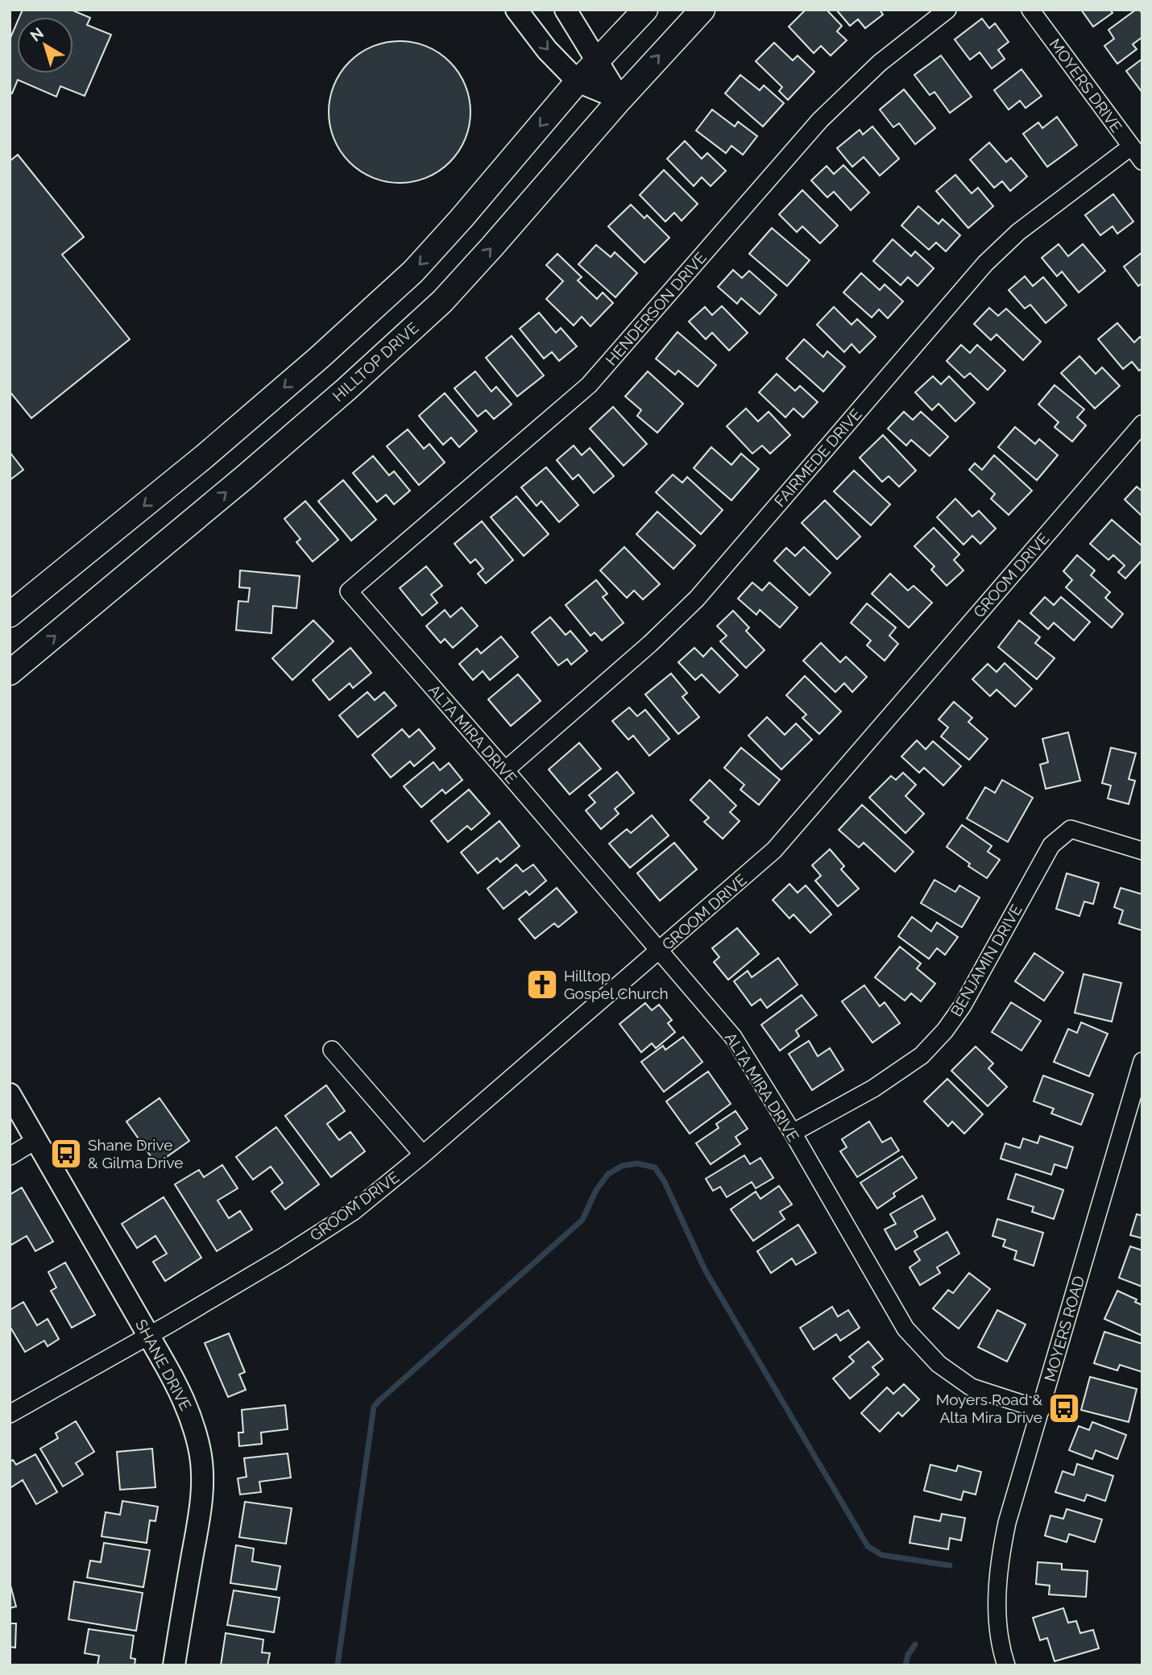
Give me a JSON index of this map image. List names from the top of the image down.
{
  "streets": {
    "main road": ["HILLTOP DRIVE"],
    "street": [
      "MOYERS DRIVE",
      "HENDERSON DRIVE",
      "FAIRMEDE DRIVE",
      "GROOM DRIVE",
      "ALTA MIRA DRIVE",
      "BENJAMIN DRIVE",
      "MOYERS ROAD",
      "SHANE DRIVE"
    ]
  },
  "crossings": [
    ["MOYERS DRIVE", "FAIRMEDE DRIVE"],
    ["HENDERSON DRIVE", "ALTA MIRA DRIVE"],
    ["FAIRMEDE DRIVE", "ALTA MIRA DRIVE"],
    ["GROOM DRIVE", "ALTA MIRA DRIVE"],
    ["GROOM DRIVE", "SHANE DRIVE"],
    ["ALTA MIRA DRIVE", "BENJAMIN DRIVE"],
    ["ALTA MIRA DRIVE", "MOYERS ROAD"]
  ],
  "places": {
    "church": ["Hilltop Gospel Church"],
    "bus stop": ["Shane Drive & Gilma Drive", "Moyers Road & Alta Mira Drive"]
  },
  "north": "top left"
}
